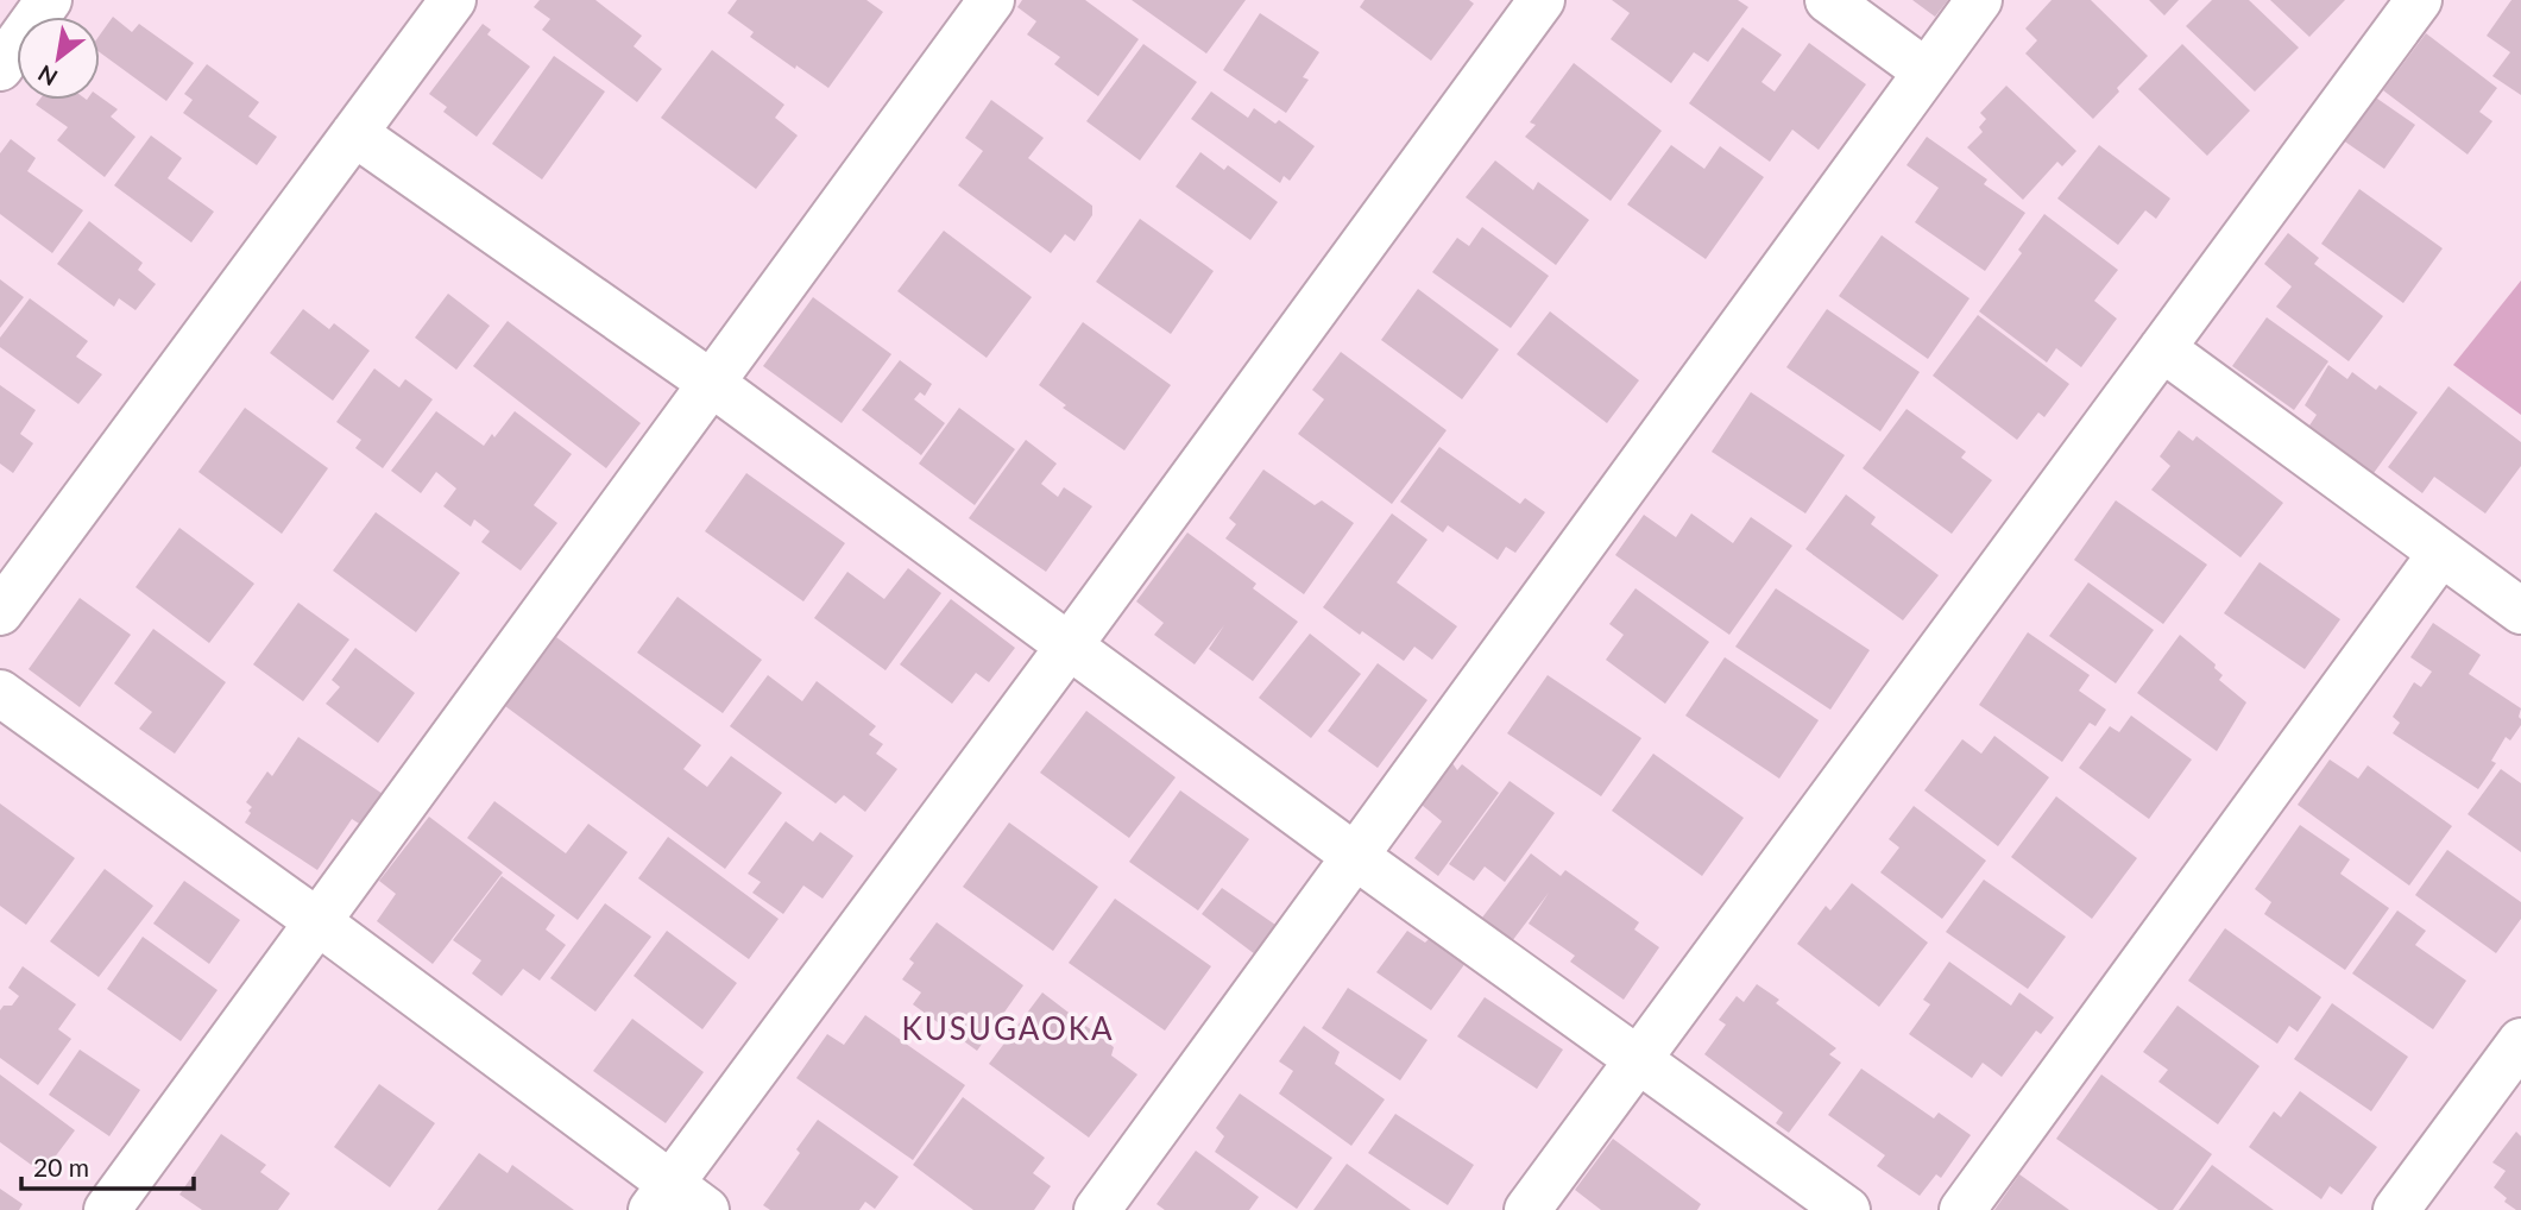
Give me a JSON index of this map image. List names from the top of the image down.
{
  "districts": ["KUSUGAOKA"],
  "scale_bar": "20 m",
  "north": "bottom left"
}
